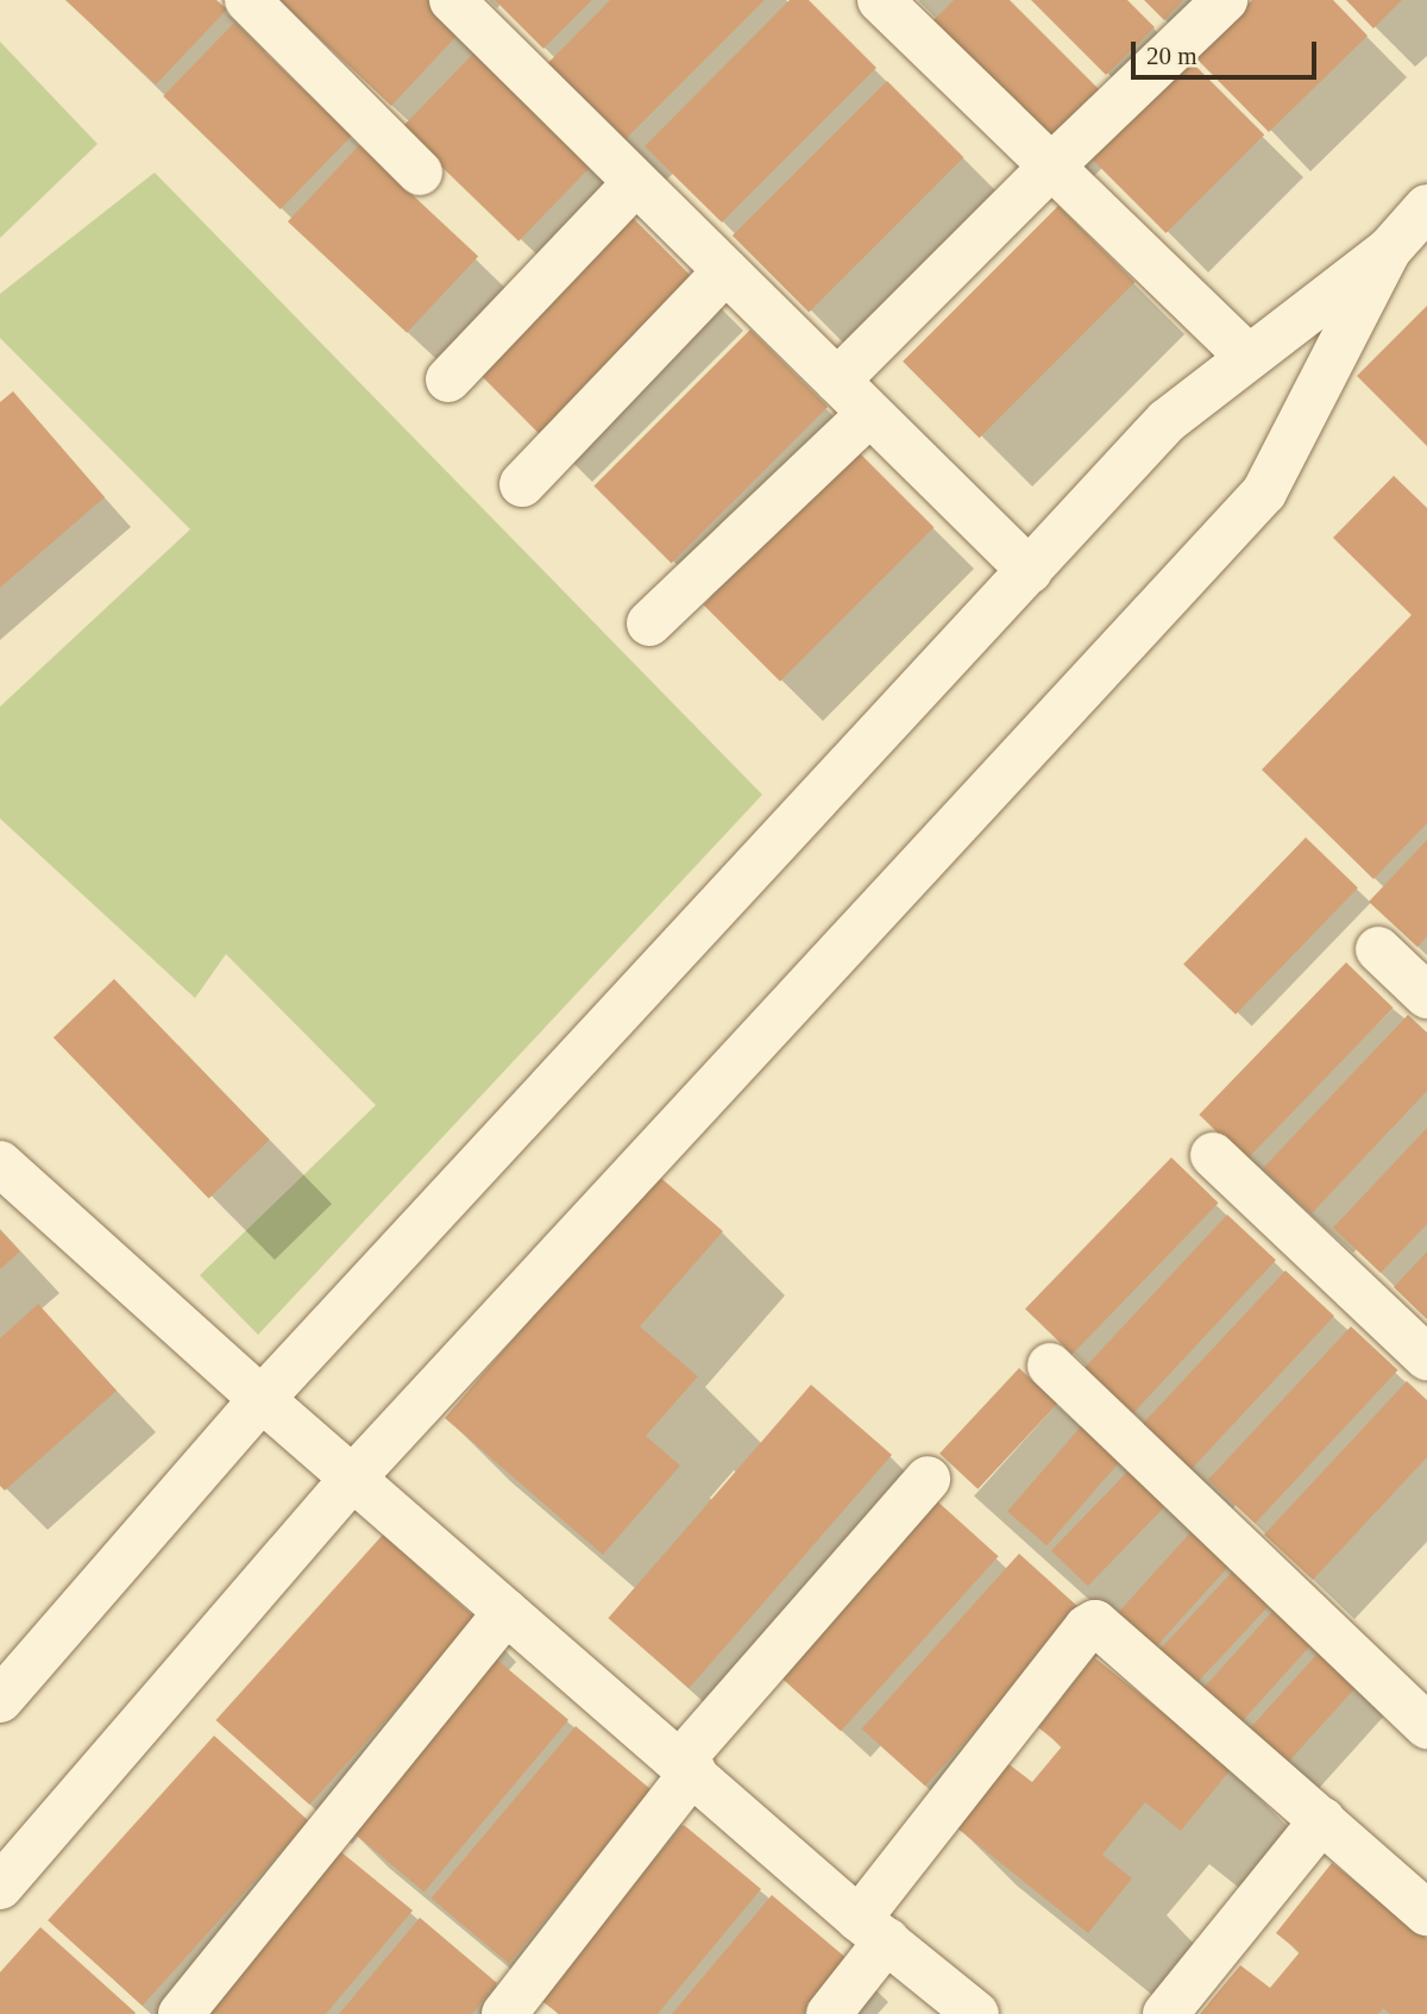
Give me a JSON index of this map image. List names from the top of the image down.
{
  "scale_bar": "20 m"
}
